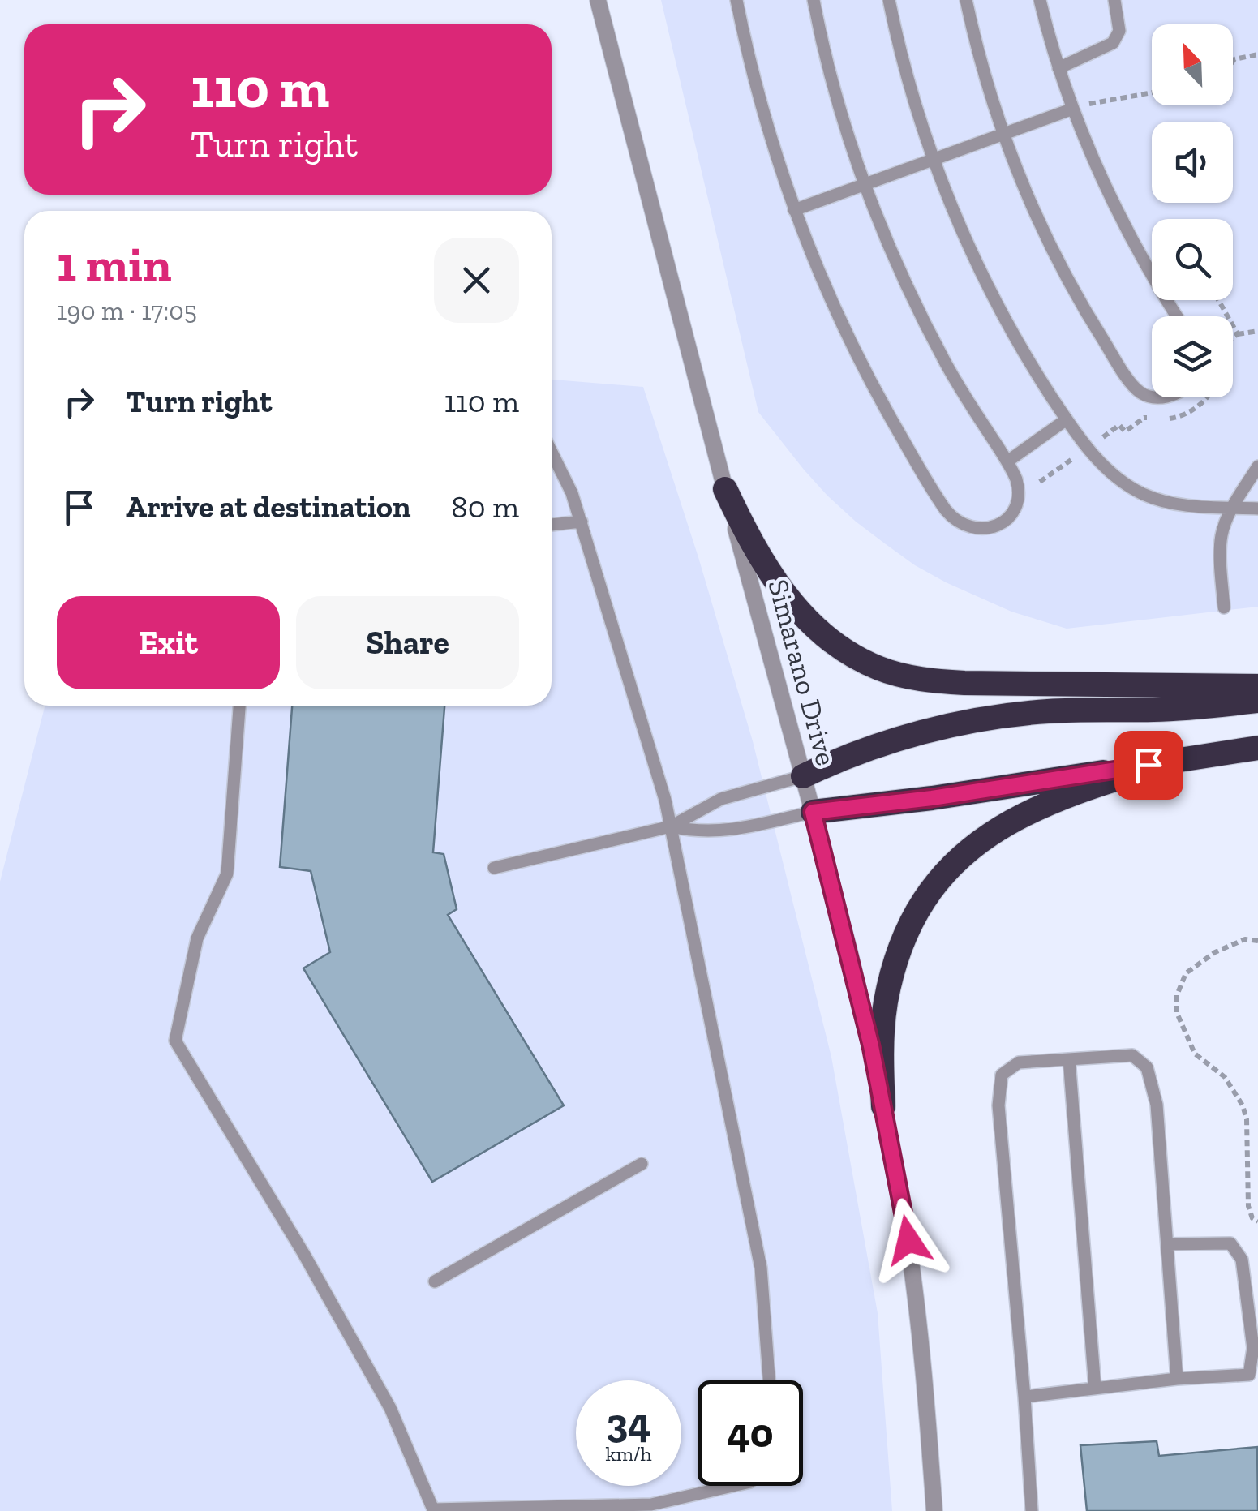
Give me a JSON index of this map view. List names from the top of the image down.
{
  "streets": {
    "street": ["Simarano Drive"]
  },
  "north": "top left",
  "page": {
    "turn": ["110 m", "Turn right"],
    "heading": ["1 min", "190 m · 17:05"],
    "list": [
      {
        "name": "Turn right",
        "value": "110 m"
      },
      {
        "name": "Arrive at destination",
        "value": "80 m"
      }
    ],
    "buttons": ["Exit", "Share"],
    "speed": "34 km/h",
    "limit": "40"
  }
}
